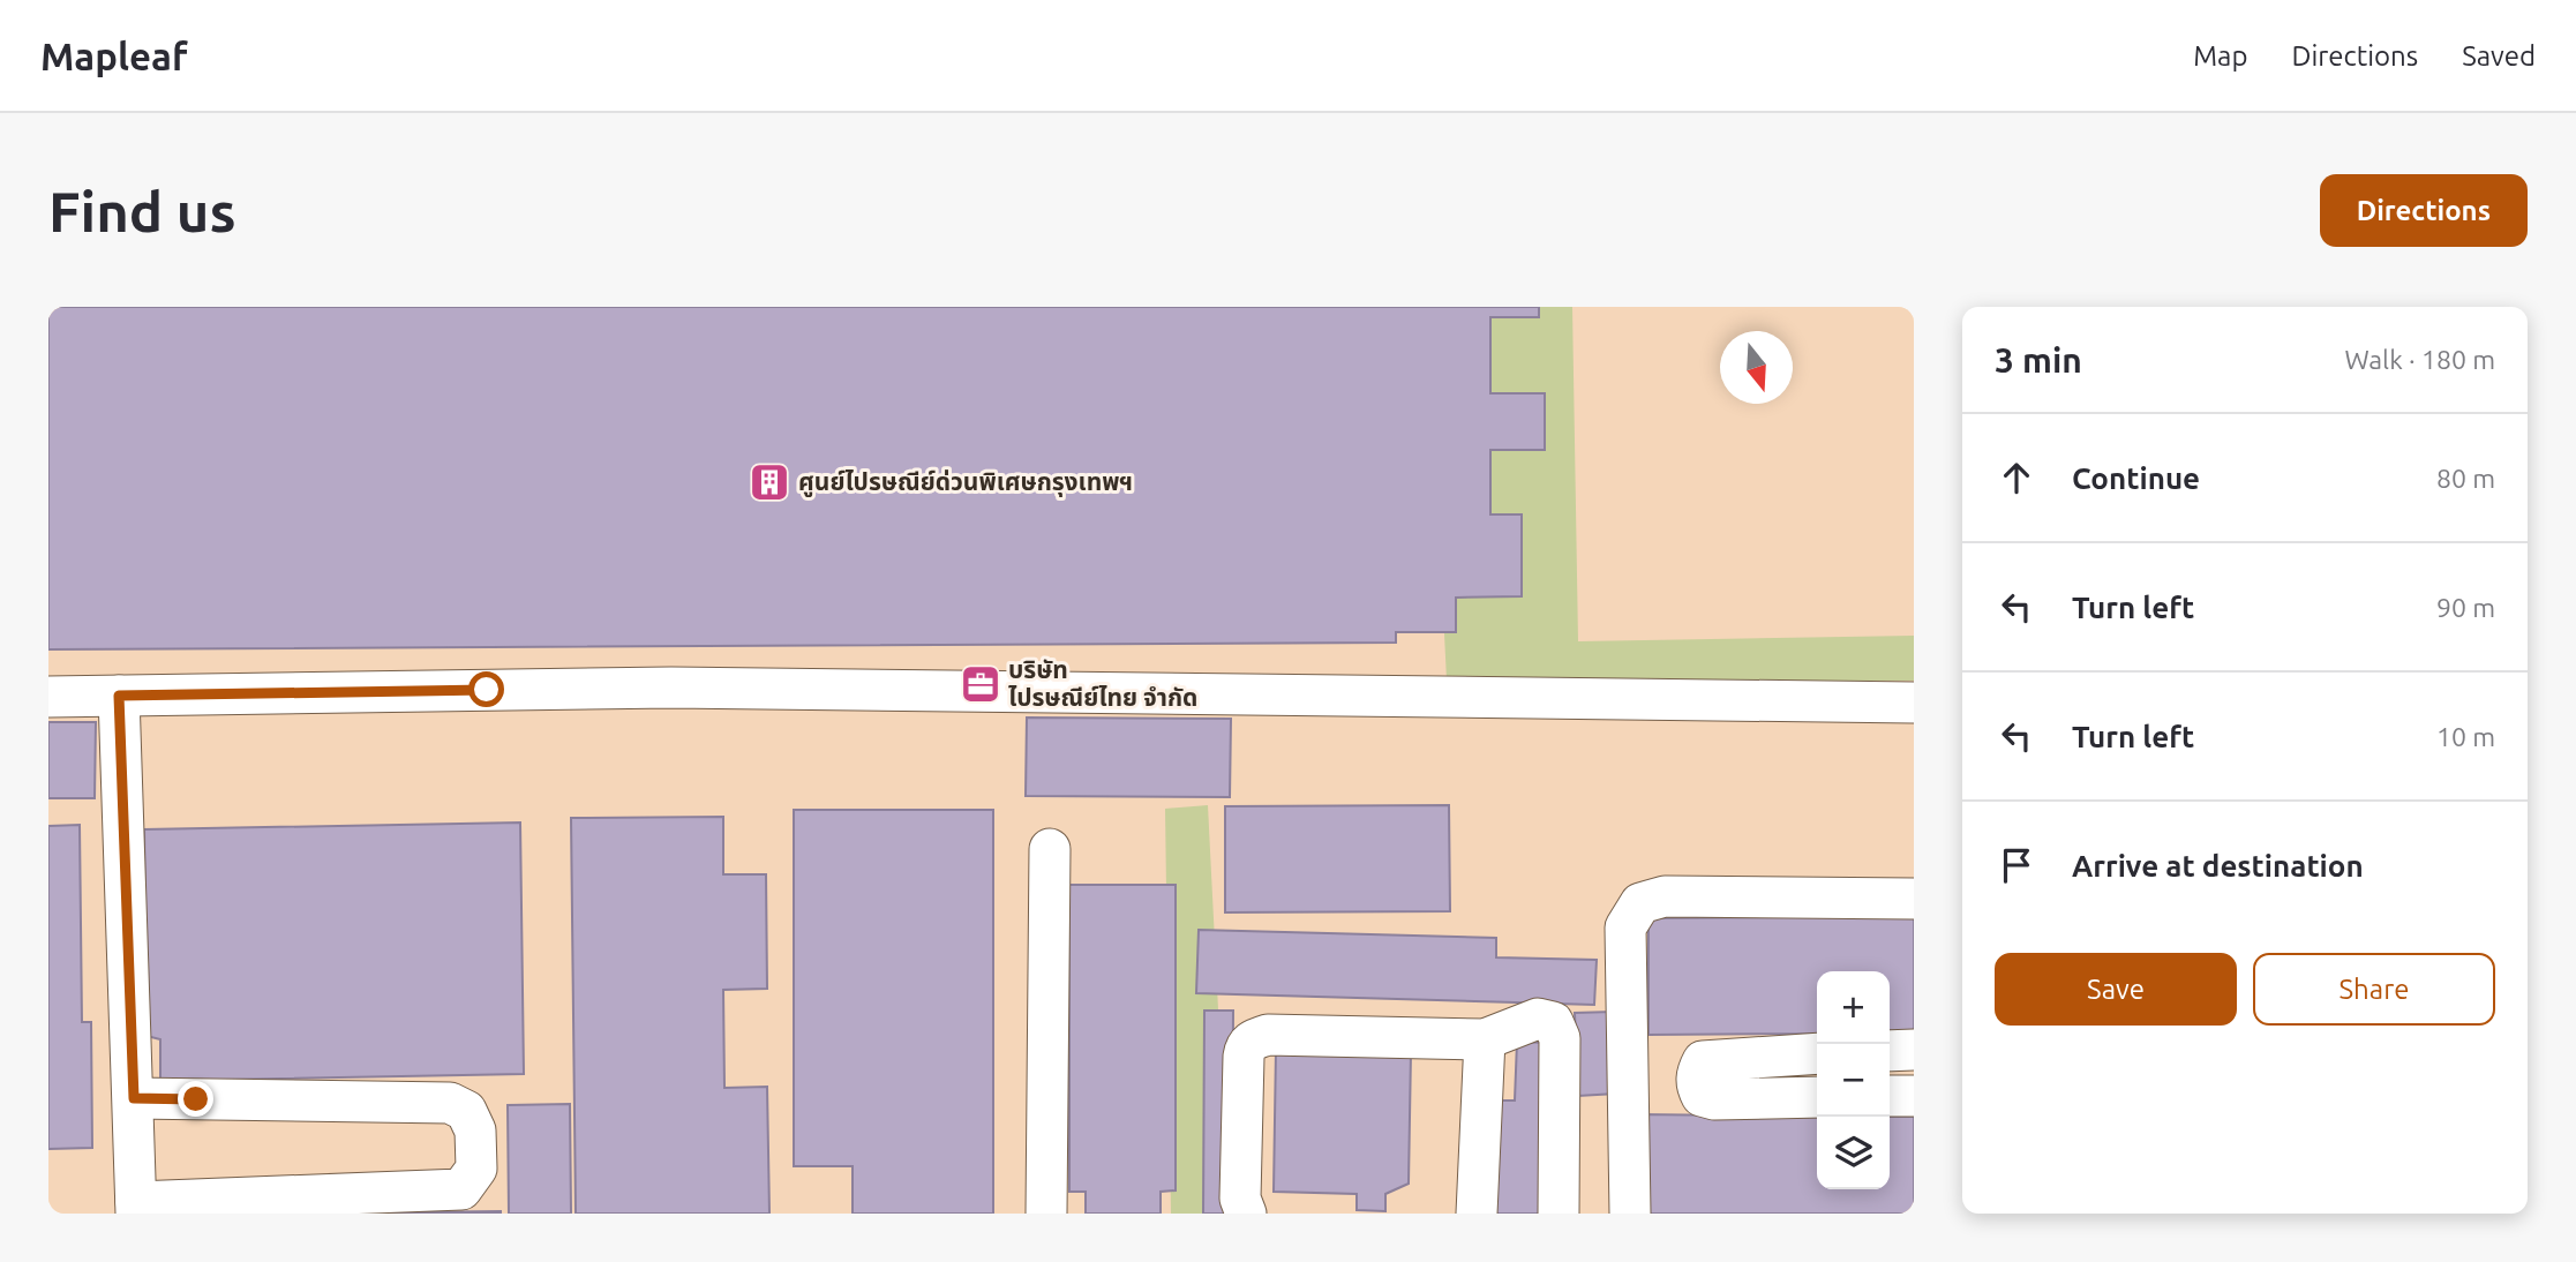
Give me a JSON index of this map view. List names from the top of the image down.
{
  "places": {
    "building": ["ศูนย์ไปรษณีย์ด่วนพิเศษกรุงเทพฯ"],
    "office": ["บริษัท ไปรษณีย์ไทย จำกัด"]
  },
  "north": "bottom",
  "page": {
    "header": "Mapleaf",
    "nav": ["Map", "Directions", "Saved"],
    "buttons": [
      "Directions",
      ["Save", "Share"]
    ],
    "title": "Find us",
    "heading": ["3 min", "Walk · 180 m"],
    "list": [
      ["Continue", "80 m"],
      ["Turn left", "90 m"],
      ["Turn left", "10 m"],
      "Arrive at destination"
    ],
    "map_buttons": ["+", "−"]
  }
}
